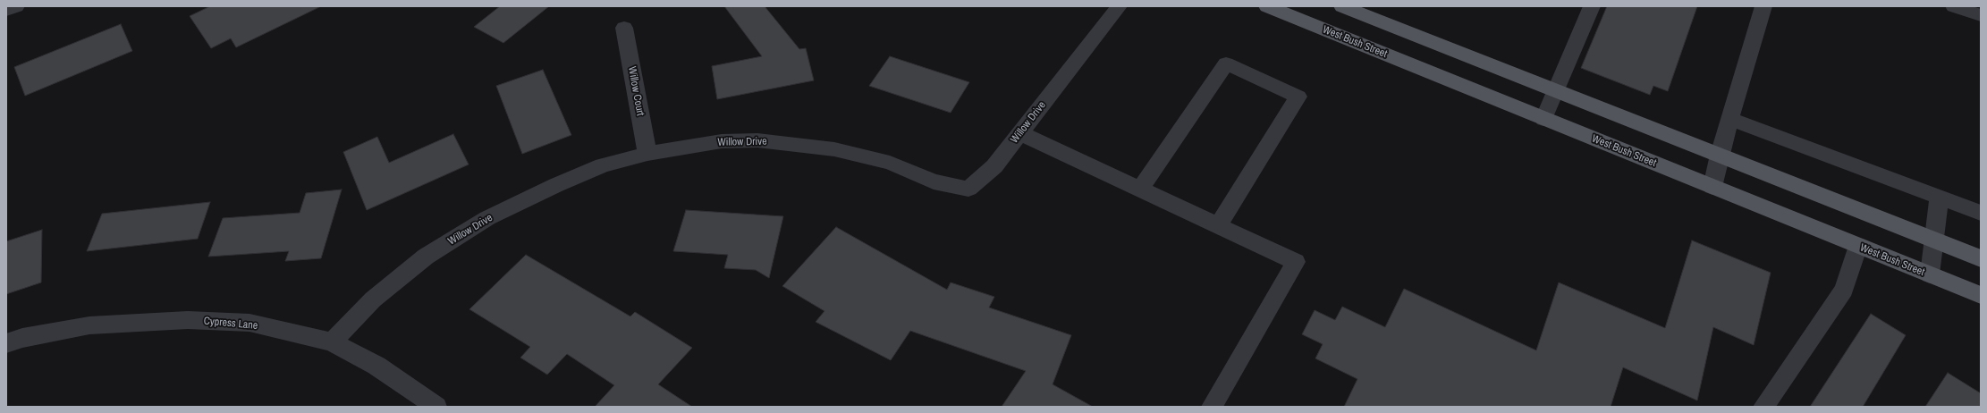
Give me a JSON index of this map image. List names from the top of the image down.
{
  "streets": {
    "main road": ["West Bush Street"],
    "street": ["Willow Court", "Willow Drive", "Cypress Lane"]
  },
  "crossings": [
    ["Willow Court", "Willow Drive"],
    ["Willow Drive", "Cypress Lane"]
  ]
}
